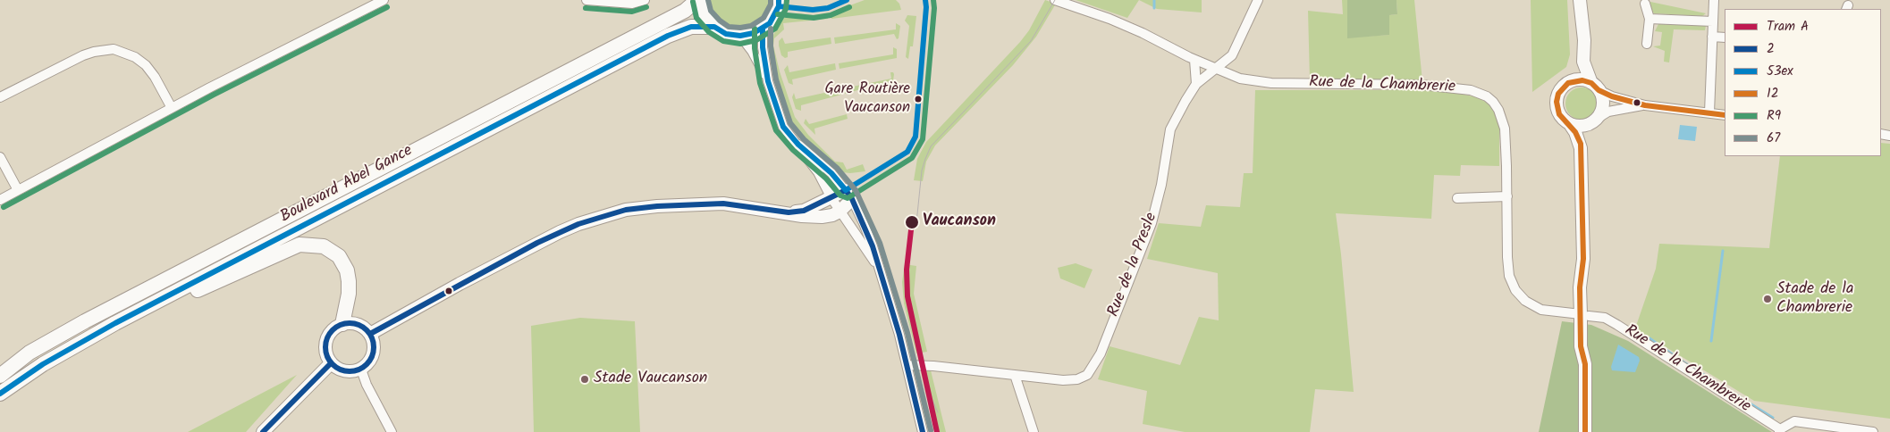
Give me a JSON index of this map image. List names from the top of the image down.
{
  "streets": {
    "main road": ["Boulevard Abel Gance"],
    "street": ["Rue de la Chambrerie", "Rue de la Presle"]
  },
  "crossings": [
    ["Rue de la Chambrerie", "Rue de la Presle"]
  ],
  "places": [
    "Gare Routière Vaucanson",
    "Vaucanson",
    "Stade de la Chambrerie",
    "Stade Vaucanson"
  ],
  "lines": [
    "transit line 53ex",
    "transit line R9",
    "transit line 67",
    "transit line 12",
    "transit line 2",
    "tram line A"
  ],
  "legend": [
    "Tram A",
    "2",
    "53ex",
    "12",
    "R9",
    "67"
  ]
}
